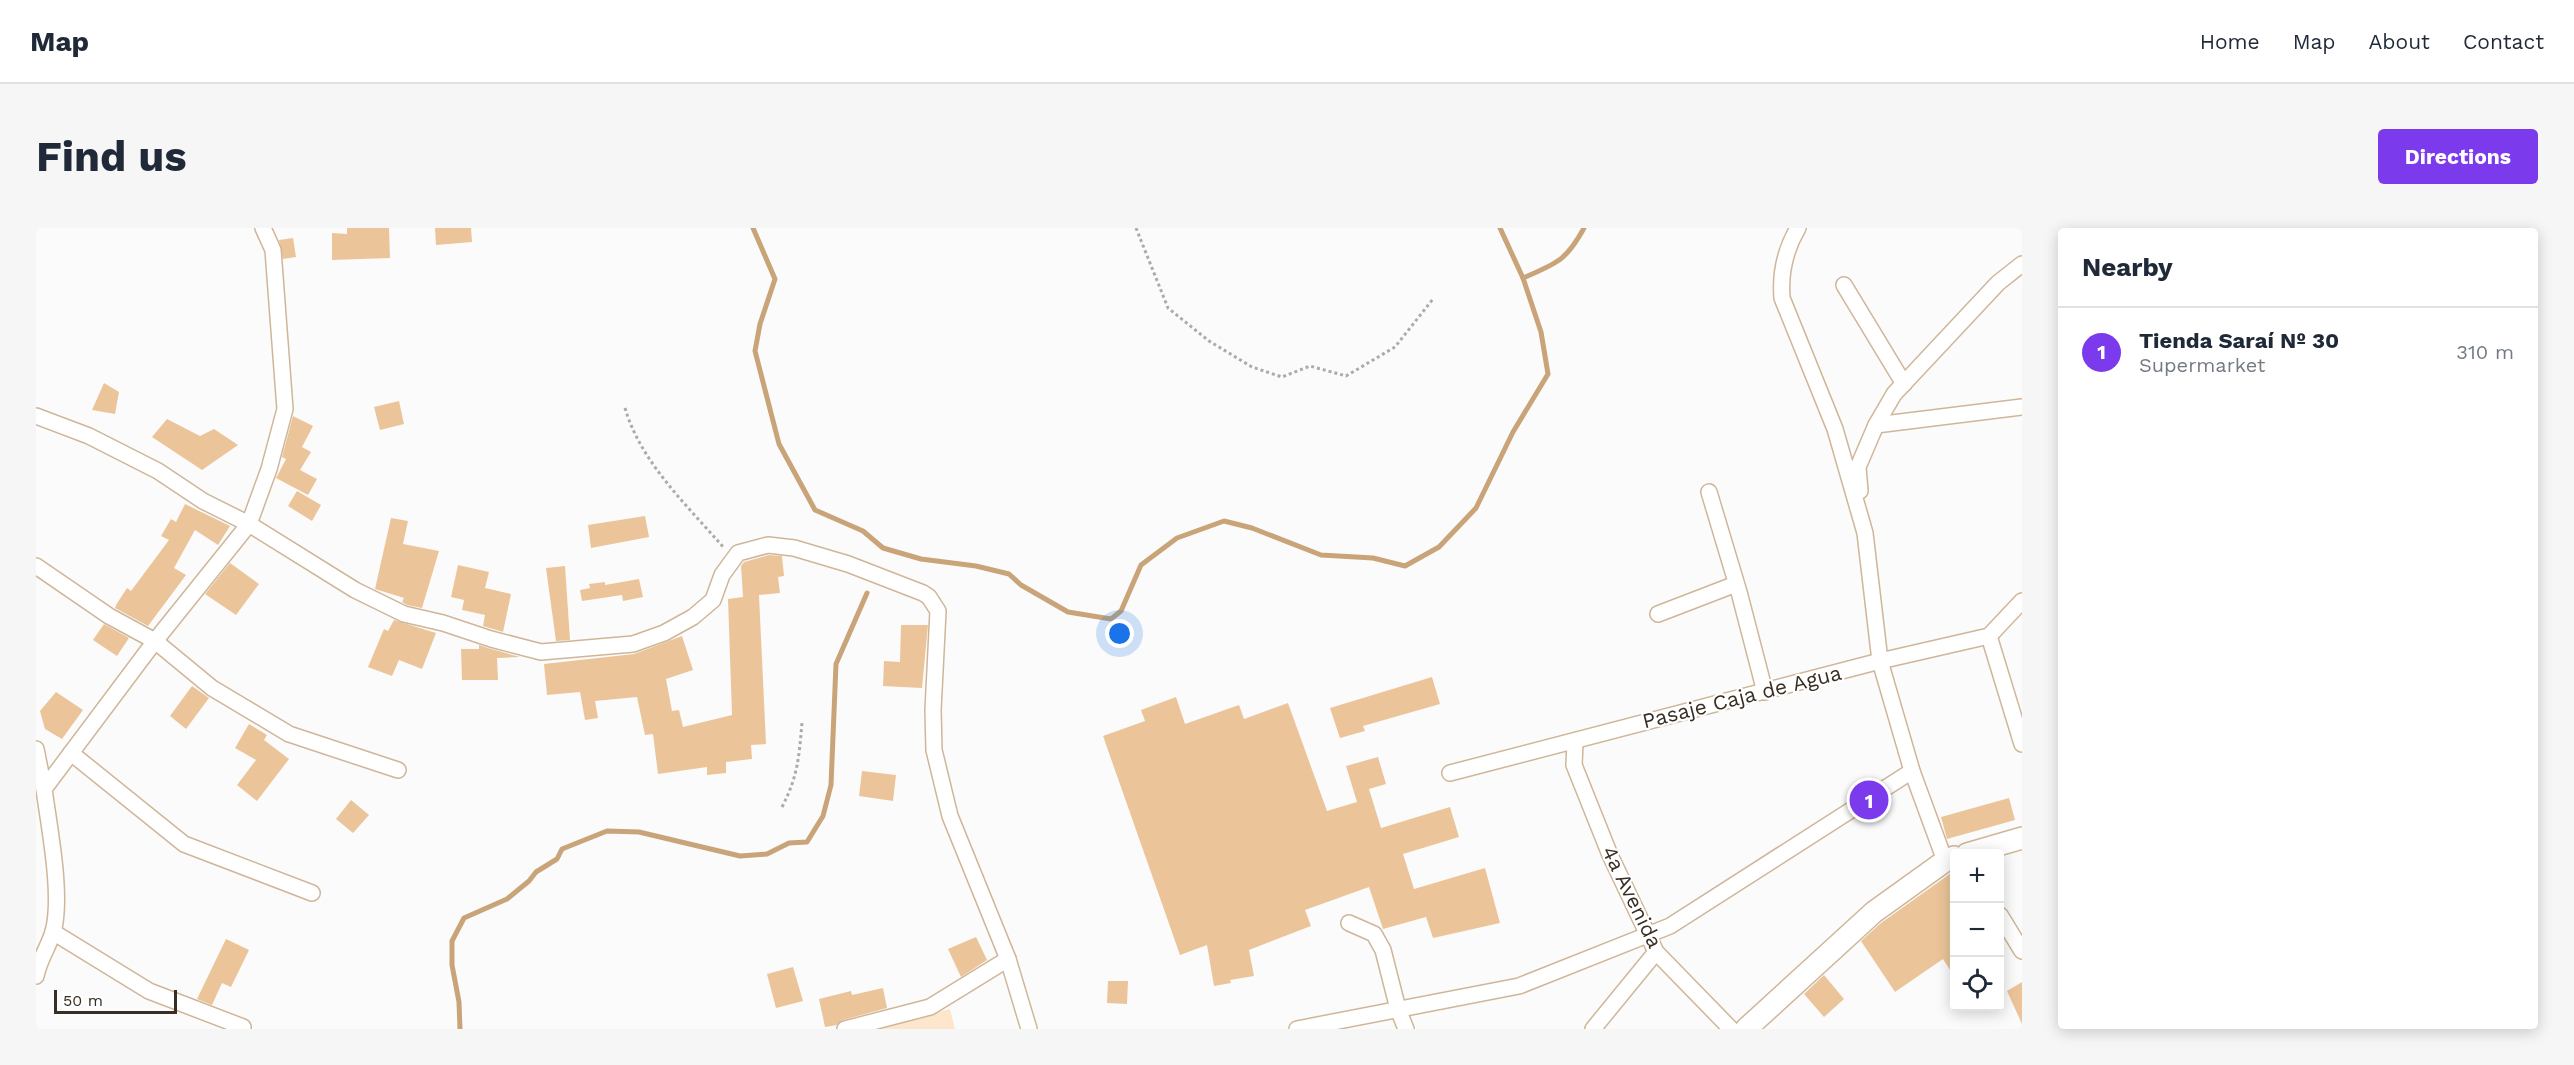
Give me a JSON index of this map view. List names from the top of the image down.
{
  "streets": {
    "street": ["Pasaje Caja de Agua", "4a Avenida"]
  },
  "crossings": [
    ["Pasaje Caja de Agua", "4a Avenida"]
  ],
  "scale_bar": "50 m",
  "page": {
    "header": "Map",
    "nav": [
      "Home",
      "Map",
      "About",
      "Contact"
    ],
    "buttons": "Directions",
    "title": "Find us",
    "heading": "Nearby",
    "list": [
      {
        "mark": "1",
        "name": "Tienda Saraí Nº 30",
        "note": "Supermarket",
        "value": "310 m"
      }
    ],
    "pins": "1",
    "map_buttons": ["+", "−"],
    "scale": "50 m"
  }
}
